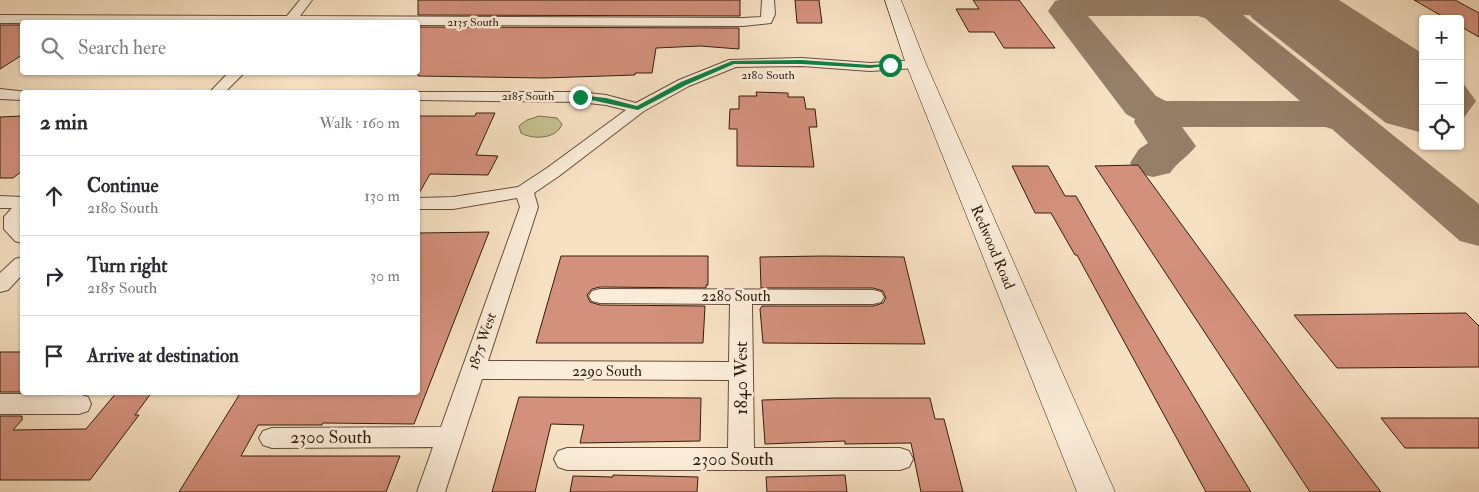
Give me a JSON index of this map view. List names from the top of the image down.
{
  "streets": {
    "main road": ["Redwood Road"],
    "street": [
      "2135 South",
      "2180 South",
      "2185 South",
      "2280 South",
      "1875 West",
      "2290 South",
      "1840 West",
      "2300 South"
    ]
  },
  "crossings": [
    ["2180 South", "2185 South"],
    ["2180 South", "Redwood Road"],
    ["2180 South", "1875 West"],
    ["2280 South", "1840 West"],
    ["1875 West", "2290 South"],
    ["1875 West", "2300 South"],
    ["2290 South", "1840 West"],
    ["1840 West", "2300 South"]
  ],
  "page": {
    "map_buttons": ["+", "−"],
    "search": "Search here",
    "heading": ["2 min", "Walk · 160 m"],
    "list": [
      ["Continue", "2180 South", "130 m"],
      ["Turn right", "2185 South", "30 m"],
      "Arrive at destination"
    ]
  }
}
